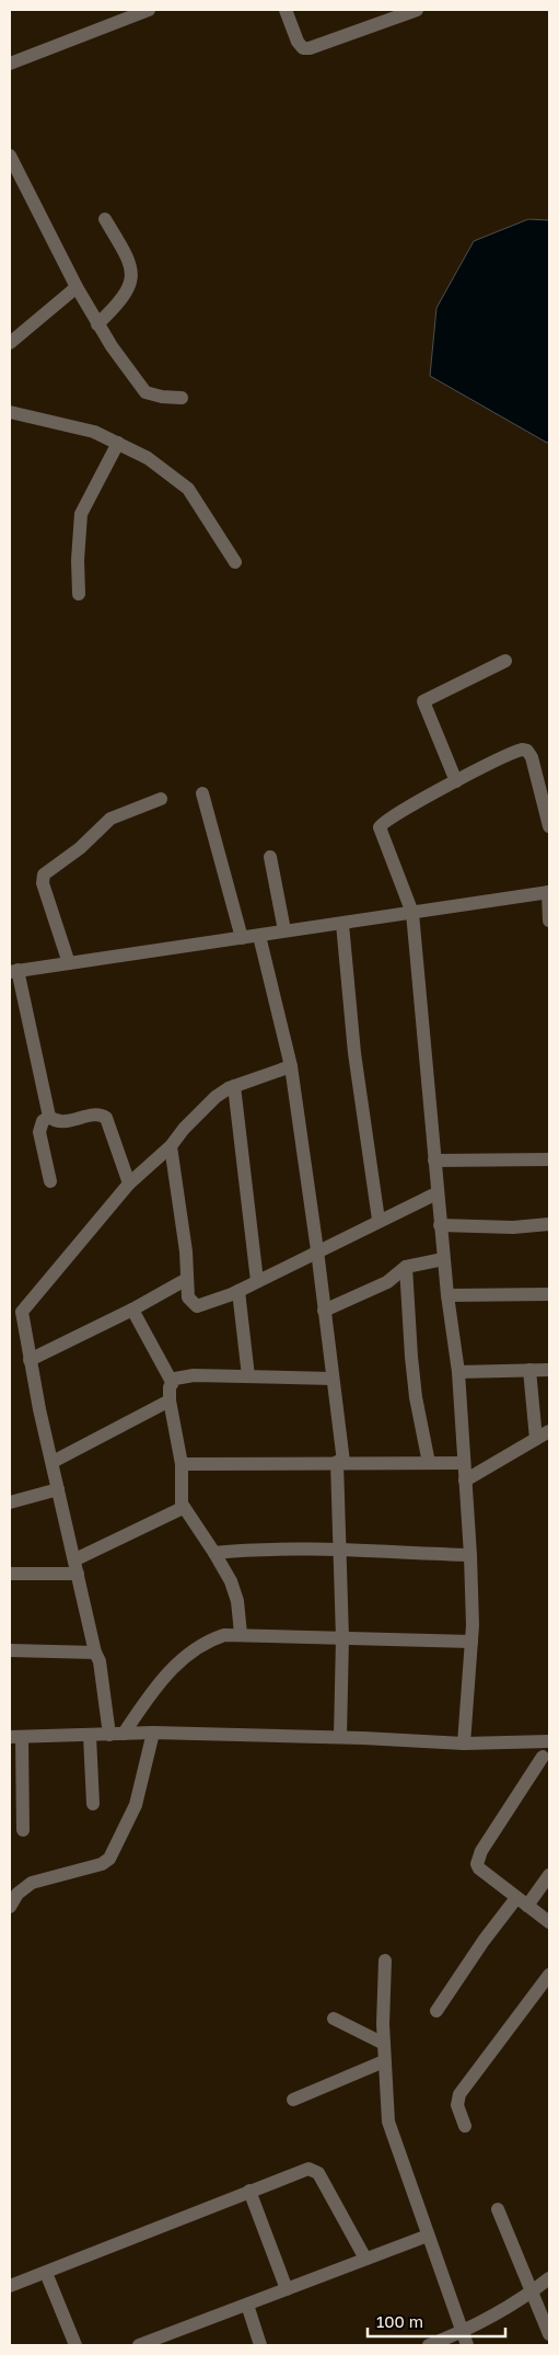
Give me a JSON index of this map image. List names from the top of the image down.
{
  "scale_bar": "100 m"
}
